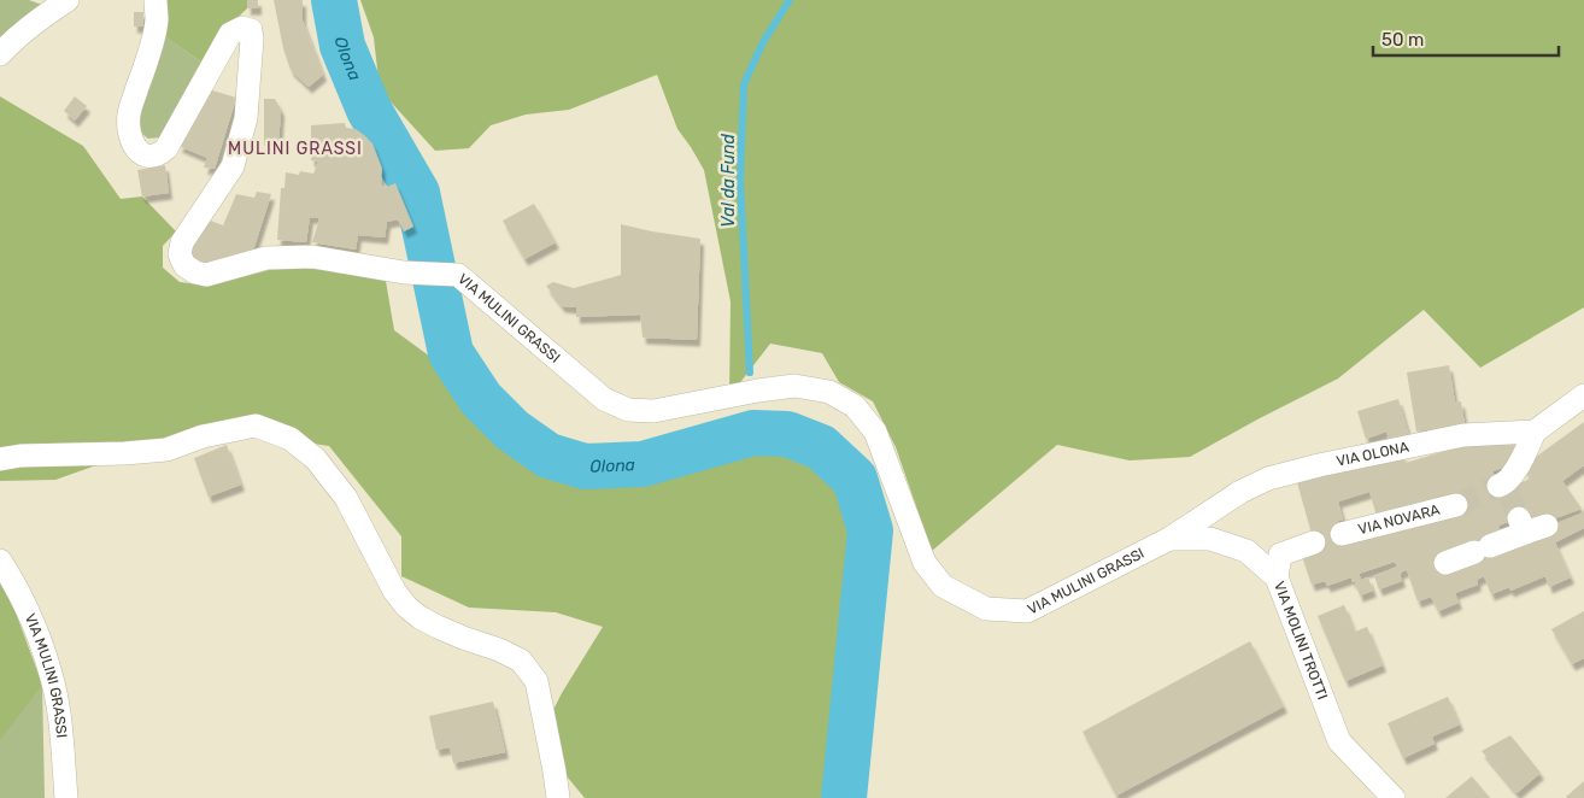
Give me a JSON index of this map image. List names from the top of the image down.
{
  "streets": {
    "street": [
      "VIA MULINI GRASSI",
      "VIA OLONA",
      "VIA NOVARA",
      "VIA MOLINI TROTTI"
    ]
  },
  "crossings": [
    ["VIA MULINI GRASSI", "VIA OLONA"],
    ["VIA MULINI GRASSI", "VIA MOLINI TROTTI"],
    ["VIA OLONA", "VIA MOLINI TROTTI"]
  ],
  "districts": ["MULINI GRASSI"],
  "water": ["Olona", "Val da Fund"],
  "scale_bar": "50 m"
}
